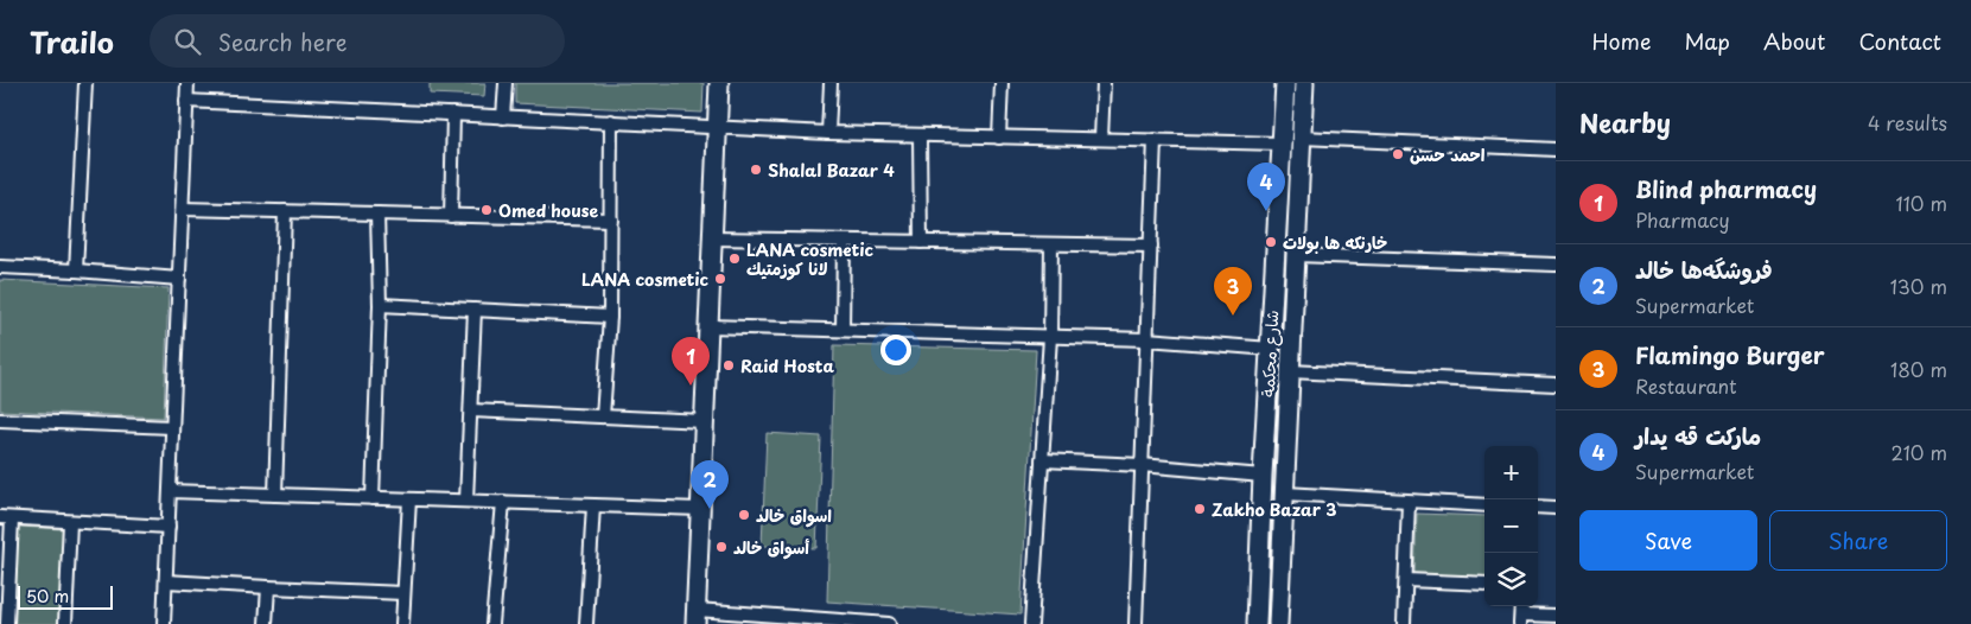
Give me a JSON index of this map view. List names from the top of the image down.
{
  "streets": {
    "main road": ["شارع محكمة"]
  },
  "places": [
    "احمد حسن",
    "Shalal Bazar 4",
    "Omed house",
    "خارنكه ها بولات",
    "LANA cosmetic لانا کوزمتیك",
    "LANA cosmetic",
    "Raid Hosta",
    "Zakho Bazar 3",
    "اسواق خالد",
    "أسواق خالد"
  ],
  "scale_bar": "50 m",
  "page": {
    "header": "Trailo",
    "search": "Search here",
    "nav": [
      "Home",
      "Map",
      "About",
      "Contact"
    ],
    "heading": ["Nearby", "4 results"],
    "list": [
      {
        "mark": "1",
        "name": "Blind pharmacy",
        "note": "Pharmacy",
        "value": "110 m"
      },
      {
        "mark": "2",
        "name": "فروشگەها خالد",
        "note": "Supermarket",
        "value": "130 m"
      },
      {
        "mark": "3",
        "name": "Flamingo Burger",
        "note": "Restaurant",
        "value": "180 m"
      },
      {
        "mark": "4",
        "name": "ماركت قه يدار",
        "note": "Supermarket",
        "value": "210 m"
      }
    ],
    "pins": [
      "4",
      "3",
      "1",
      "2"
    ],
    "map_buttons": ["+", "−"],
    "buttons": ["Save", "Share"],
    "scale": "50 m"
  }
}
